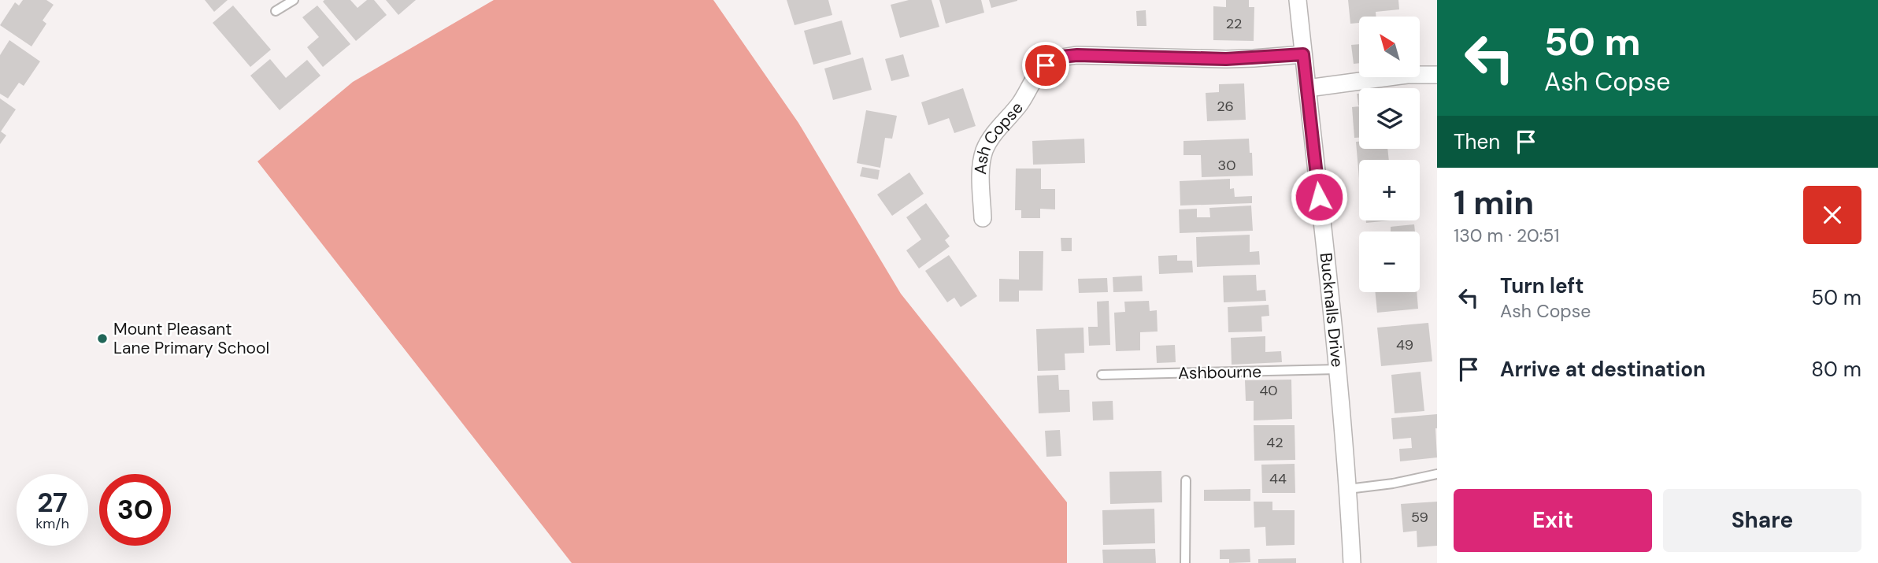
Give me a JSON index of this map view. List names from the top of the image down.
{
  "streets": {
    "street": ["Ash Copse", "Bucknalls Drive"],
    "lane": ["Ashbourne"]
  },
  "crossings": [
    ["Ash Copse", "Bucknalls Drive"],
    ["Bucknalls Drive", "Ashbourne"]
  ],
  "places": ["Mount Pleasant Lane Primary School"],
  "house_numbers": [
    "22",
    "26",
    "30",
    "49",
    "40",
    "42",
    "44",
    "59"
  ],
  "north": "top left",
  "page": {
    "turn": ["50 m", "Ash Copse"],
    "map_buttons": ["+", "−"],
    "then": "Then",
    "heading": ["1 min", "130 m · 20:51"],
    "list": [
      {
        "name": "Turn left",
        "note": "Ash Copse",
        "value": "50 m"
      },
      {
        "name": "Arrive at destination",
        "value": "80 m"
      }
    ],
    "speed": "27 km/h",
    "limit": "30",
    "buttons": ["Exit", "Share"]
  }
}
